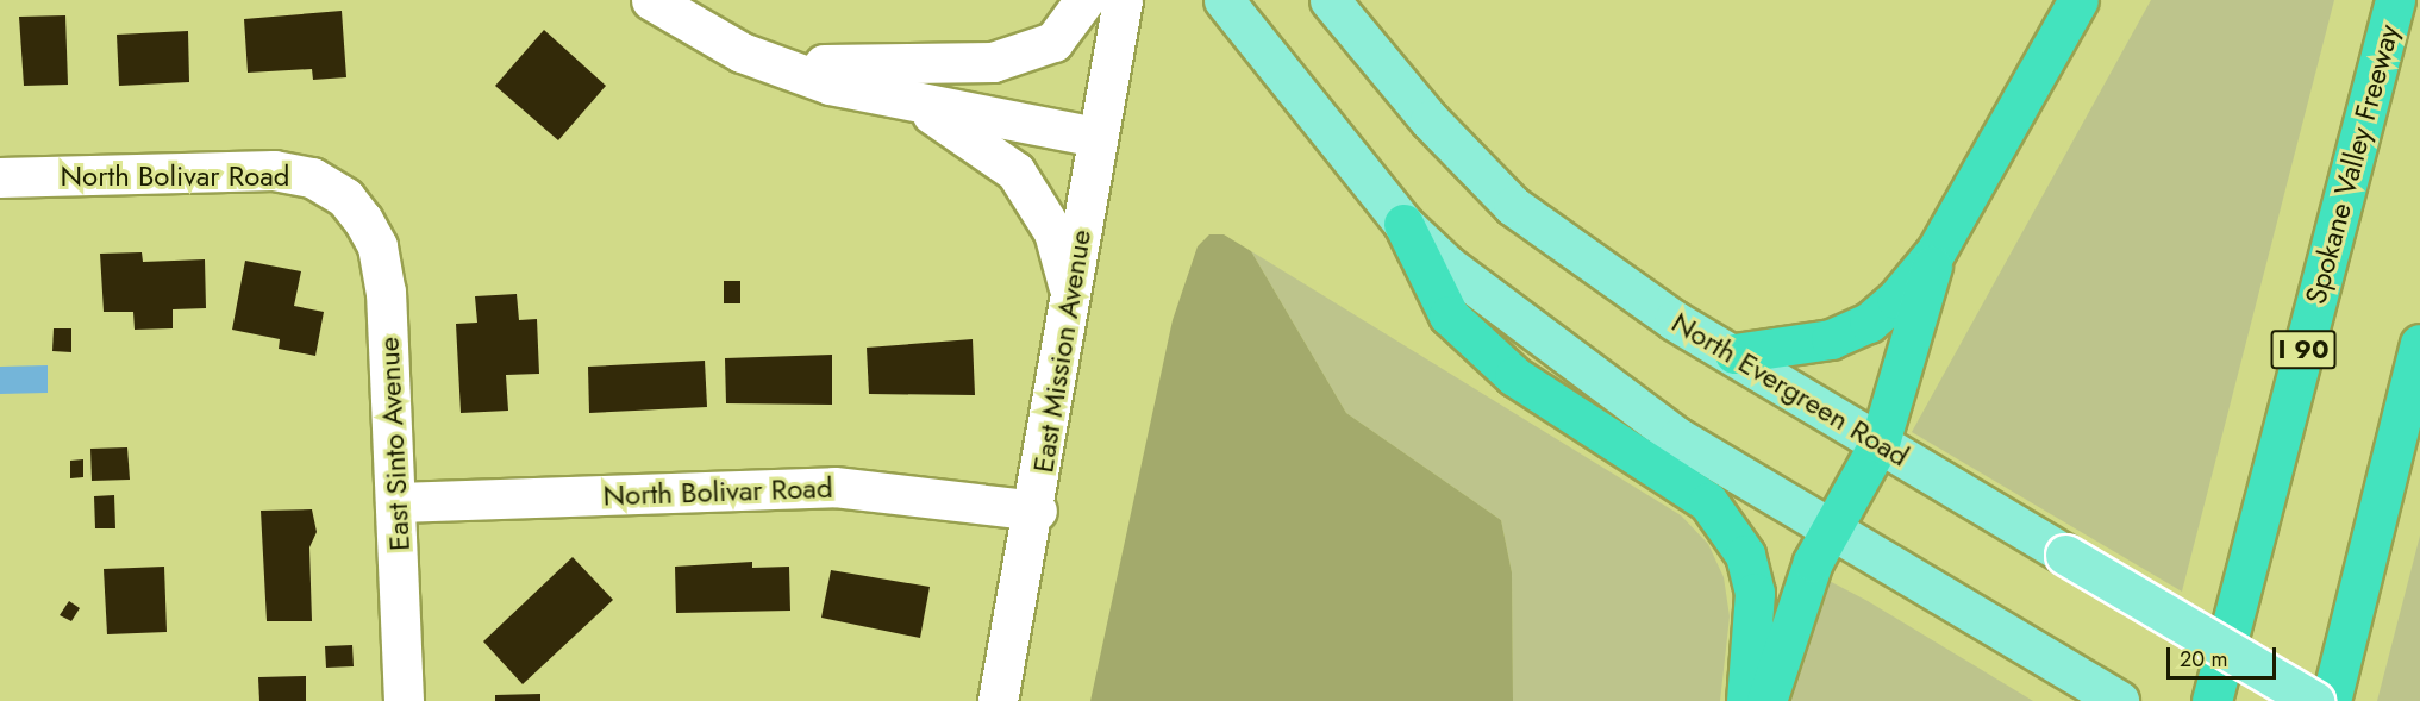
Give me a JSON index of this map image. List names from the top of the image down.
{
  "streets": {
    "highway": ["Spokane Valley Freeway", "I 90"],
    "main road": ["North Evergreen Road"],
    "street": ["North Bolivar Road", "East Mission Avenue", "East Sinto Avenue"]
  },
  "crossings": [
    ["North Bolivar Road", "East Mission Avenue"],
    ["North Bolivar Road", "East Sinto Avenue"]
  ],
  "scale_bar": "20 m"
}
